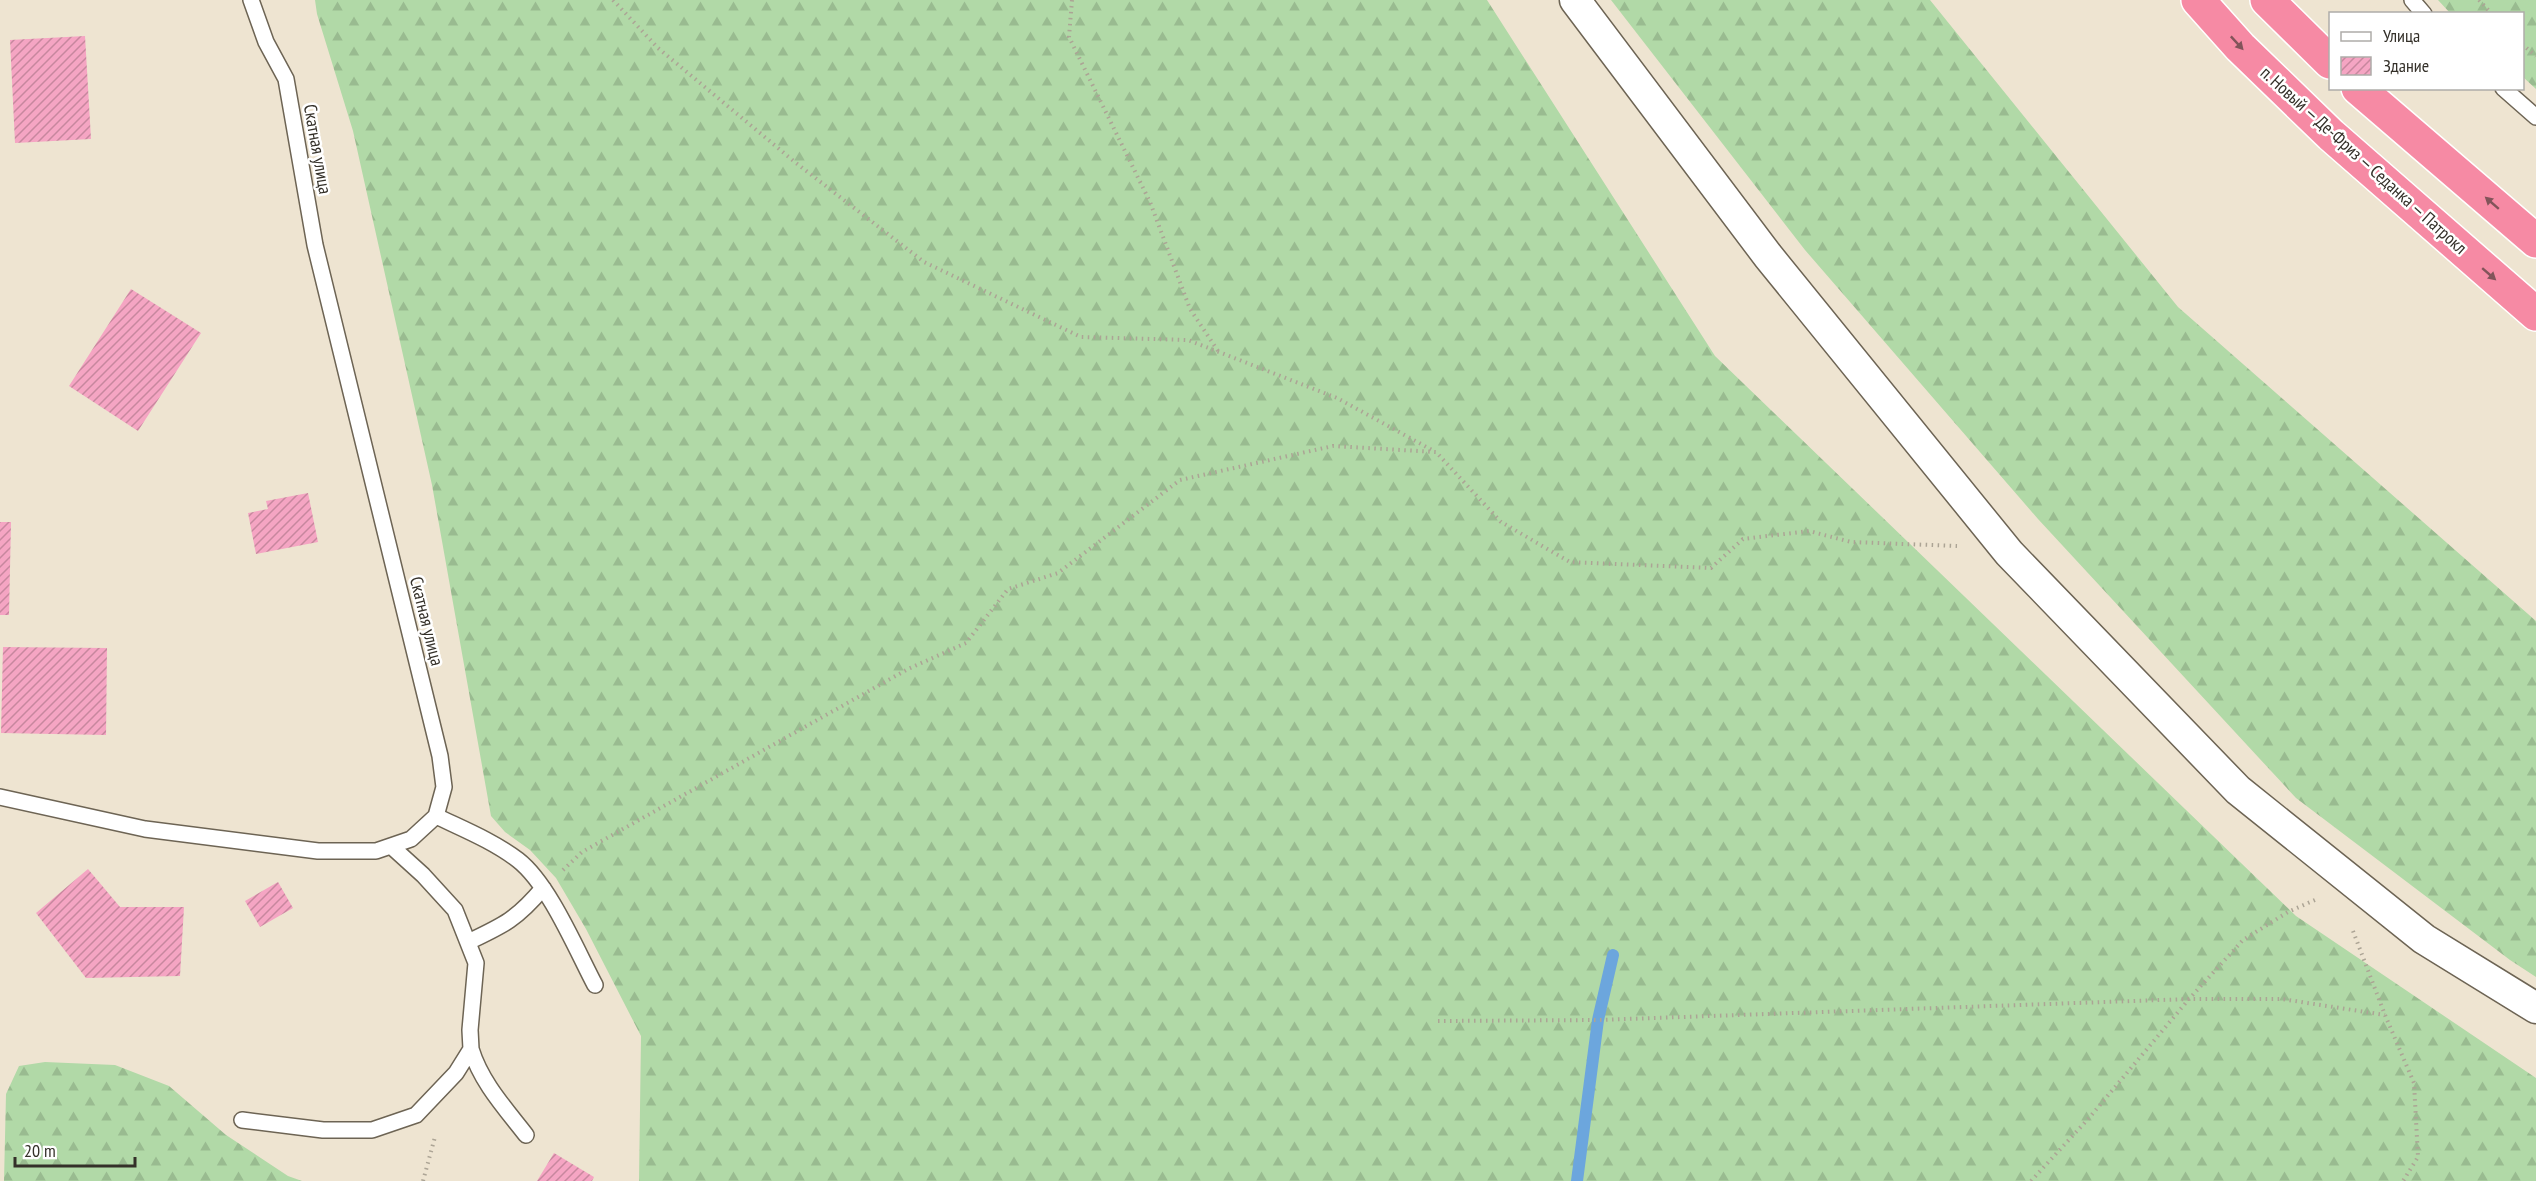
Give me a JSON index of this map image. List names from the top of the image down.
{
  "streets": {
    "highway": ["п. Новый — Де-Фриз — Седанка — Патрокл"],
    "lane": ["Скатная улица"]
  },
  "legend": ["Улица", "Здание"],
  "scale_bar": "20 m"
}
